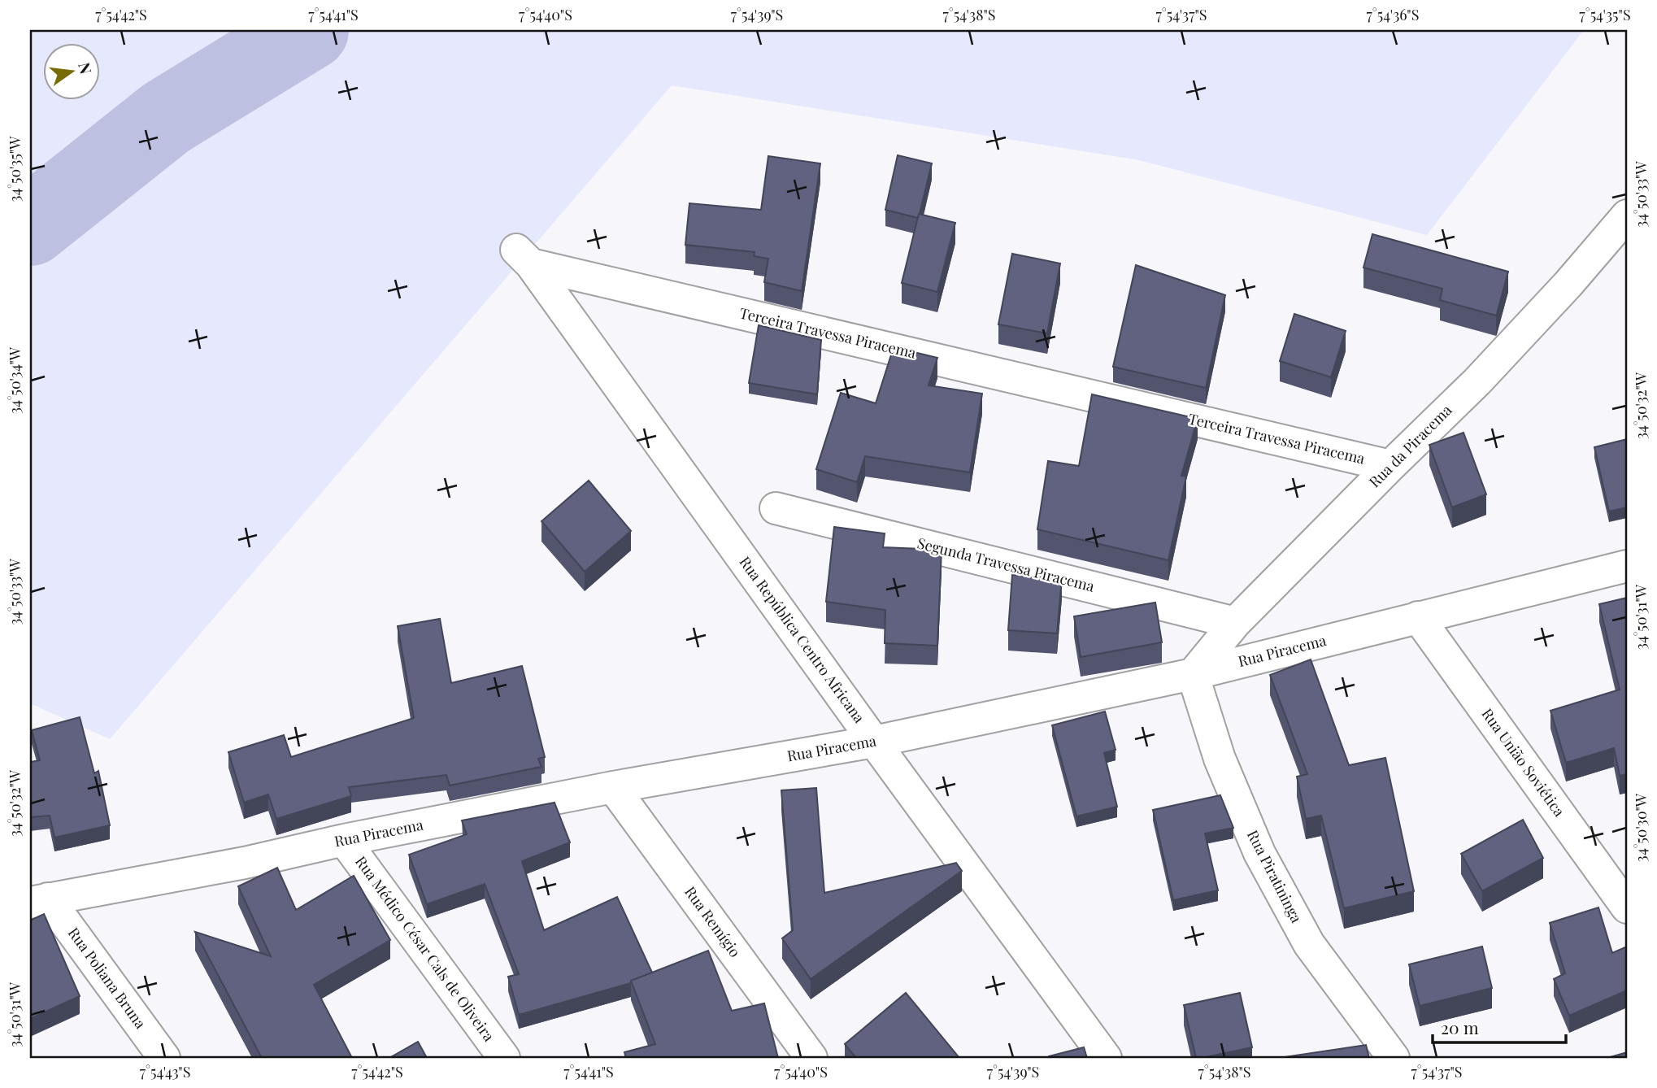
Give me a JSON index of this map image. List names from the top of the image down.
{
  "streets": {
    "street": [
      "Terceira Travessa Piracema",
      "Rua da Piracema",
      "Segunda Travessa Piracema",
      "Rua República Centro Africana",
      "Rua Piracema",
      "Rua União Soviética",
      "Rua Piratininga",
      "Rua Remígio",
      "Rua Médico César Cals de Oliveira",
      "Rua Poliana Bruna"
    ]
  },
  "crossings": [
    ["Terceira Travessa Piracema", "Rua da Piracema"],
    ["Terceira Travessa Piracema", "Rua República Centro Africana"],
    ["Rua da Piracema", "Segunda Travessa Piracema"],
    ["Rua da Piracema", "Rua Piracema"],
    ["Rua da Piracema", "Rua Piratininga"],
    ["Rua República Centro Africana", "Rua Piracema"],
    ["Rua Piracema", "Rua União Soviética"],
    ["Rua Piracema", "Rua Piratininga"],
    ["Rua Piracema", "Rua Remígio"],
    ["Rua Piracema", "Rua Médico César Cals de Oliveira"],
    ["Rua Piracema", "Rua Poliana Bruna"]
  ],
  "scale_bar": "20 m",
  "north": "right",
  "coordinates": [
    "7°54'42\"S",
    "7°54'41\"S",
    "7°54'40\"S",
    "7°54'39\"S",
    "7°54'38\"S",
    "7°54'37\"S",
    "7°54'36\"S",
    "7°54'35\"S",
    "34°50'35\"W",
    "34°50'33\"W",
    "34°50'34\"W",
    "34°50'32\"W",
    "34°50'31\"W",
    "34°50'30\"W",
    "7°54'43\"S"
  ]
}
